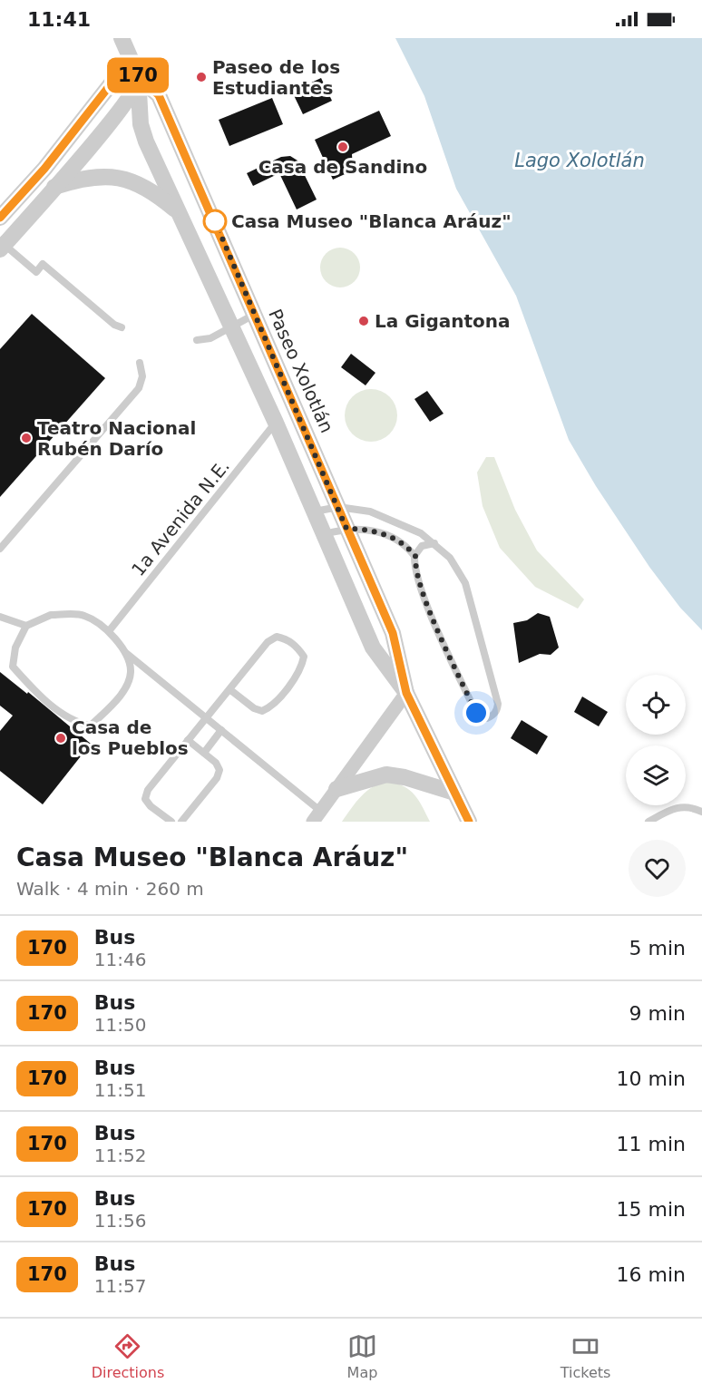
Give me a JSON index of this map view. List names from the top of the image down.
{
  "streets": {
    "street": ["Paseo Xolotlán"],
    "lane": ["1a Avenida N.E."]
  },
  "crossings": [
    ["Paseo Xolotlán", "1a Avenida N.E."]
  ],
  "water": ["Lago Xolotlán"],
  "places": [
    "Paseo de los Estudiantes",
    "Casa de Sandino",
    "Casa Museo \"Blanca Aráuz\"",
    "La Gigantona",
    "Teatro Nacional Rubén Darío",
    "Casa de los Pueblos"
  ],
  "lines": ["bus line 170"],
  "page": {
    "status": "11:41",
    "on_map": "170",
    "heading": ["Casa Museo \"Blanca Aráuz\"", "Walk · 4 min · 260 m"],
    "list": [
      {
        "mark": "170",
        "name": "Bus",
        "note": "11:46",
        "value": "5 min"
      },
      {
        "mark": "170",
        "name": "Bus",
        "note": "11:50",
        "value": "9 min"
      },
      {
        "mark": "170",
        "name": "Bus",
        "note": "11:51",
        "value": "10 min"
      },
      {
        "mark": "170",
        "name": "Bus",
        "note": "11:52",
        "value": "11 min"
      },
      {
        "mark": "170",
        "name": "Bus",
        "note": "11:56",
        "value": "15 min"
      },
      {
        "mark": "170",
        "name": "Bus",
        "note": "11:57",
        "value": "16 min"
      }
    ],
    "tabs": ["Directions", "Map", "Tickets"]
  }
}
